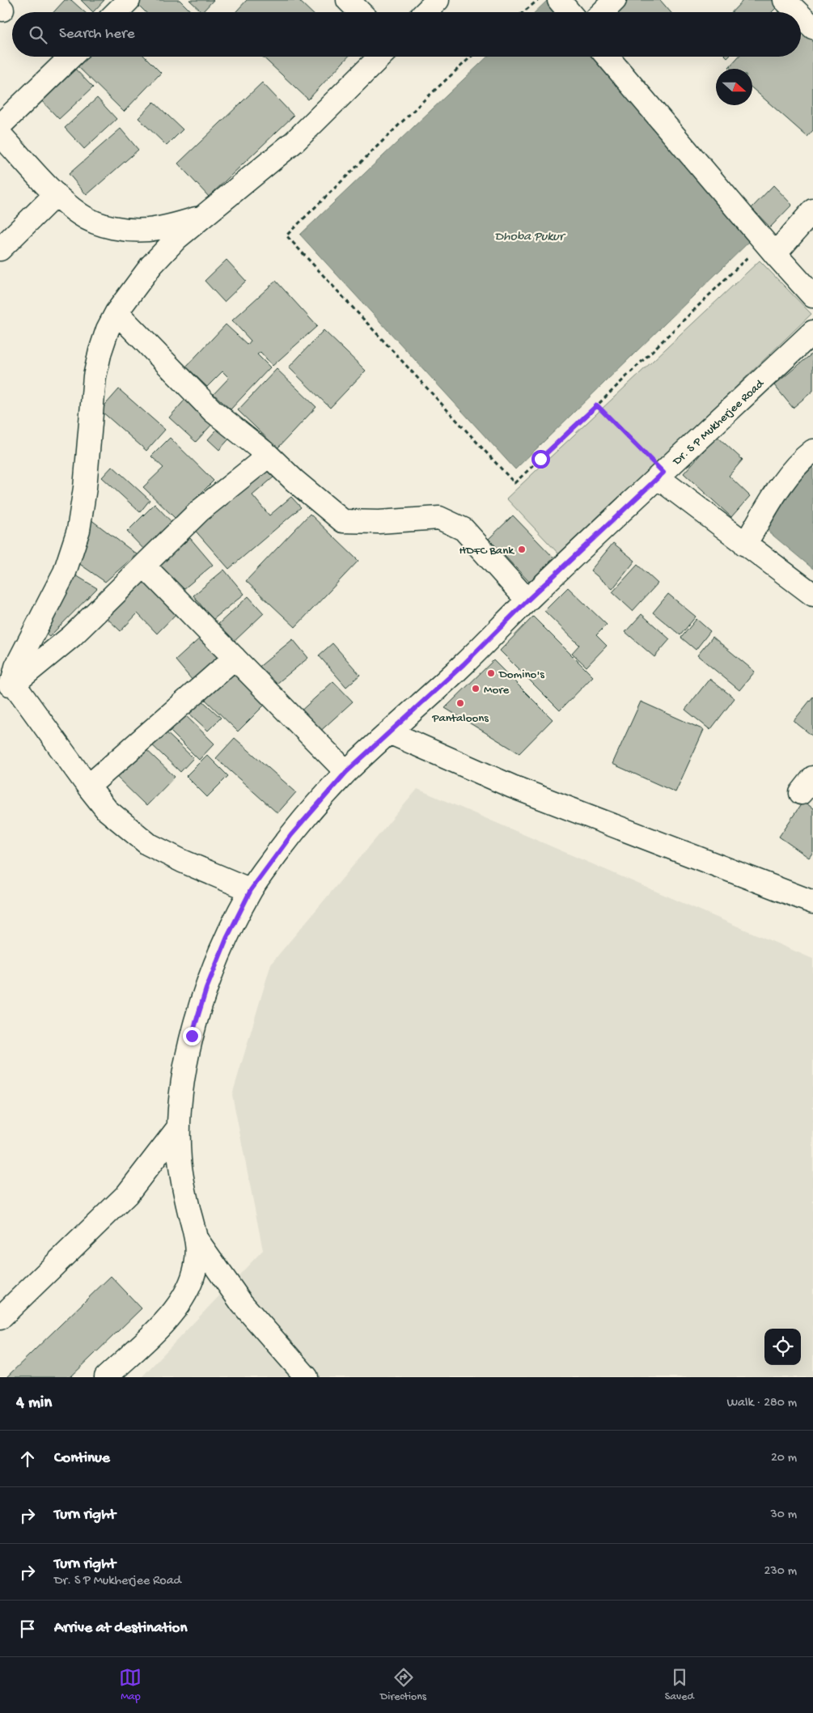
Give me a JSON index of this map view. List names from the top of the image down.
{
  "streets": {
    "street": ["Dr. S P Mukherjee Road"]
  },
  "water": ["Dhoba Pukur"],
  "places": [
    "HDFC Bank",
    "Domino's",
    "More",
    "Pantaloons"
  ],
  "north": "right",
  "page": {
    "search": "Search here",
    "heading": ["4 min", "Walk · 280 m"],
    "list": [
      ["Continue", "20 m"],
      ["Turn right", "30 m"],
      ["Turn right", "Dr. S P Mukherjee Road", "230 m"],
      "Arrive at destination"
    ],
    "nav": ["Map", "Directions", "Saved"]
  }
}
